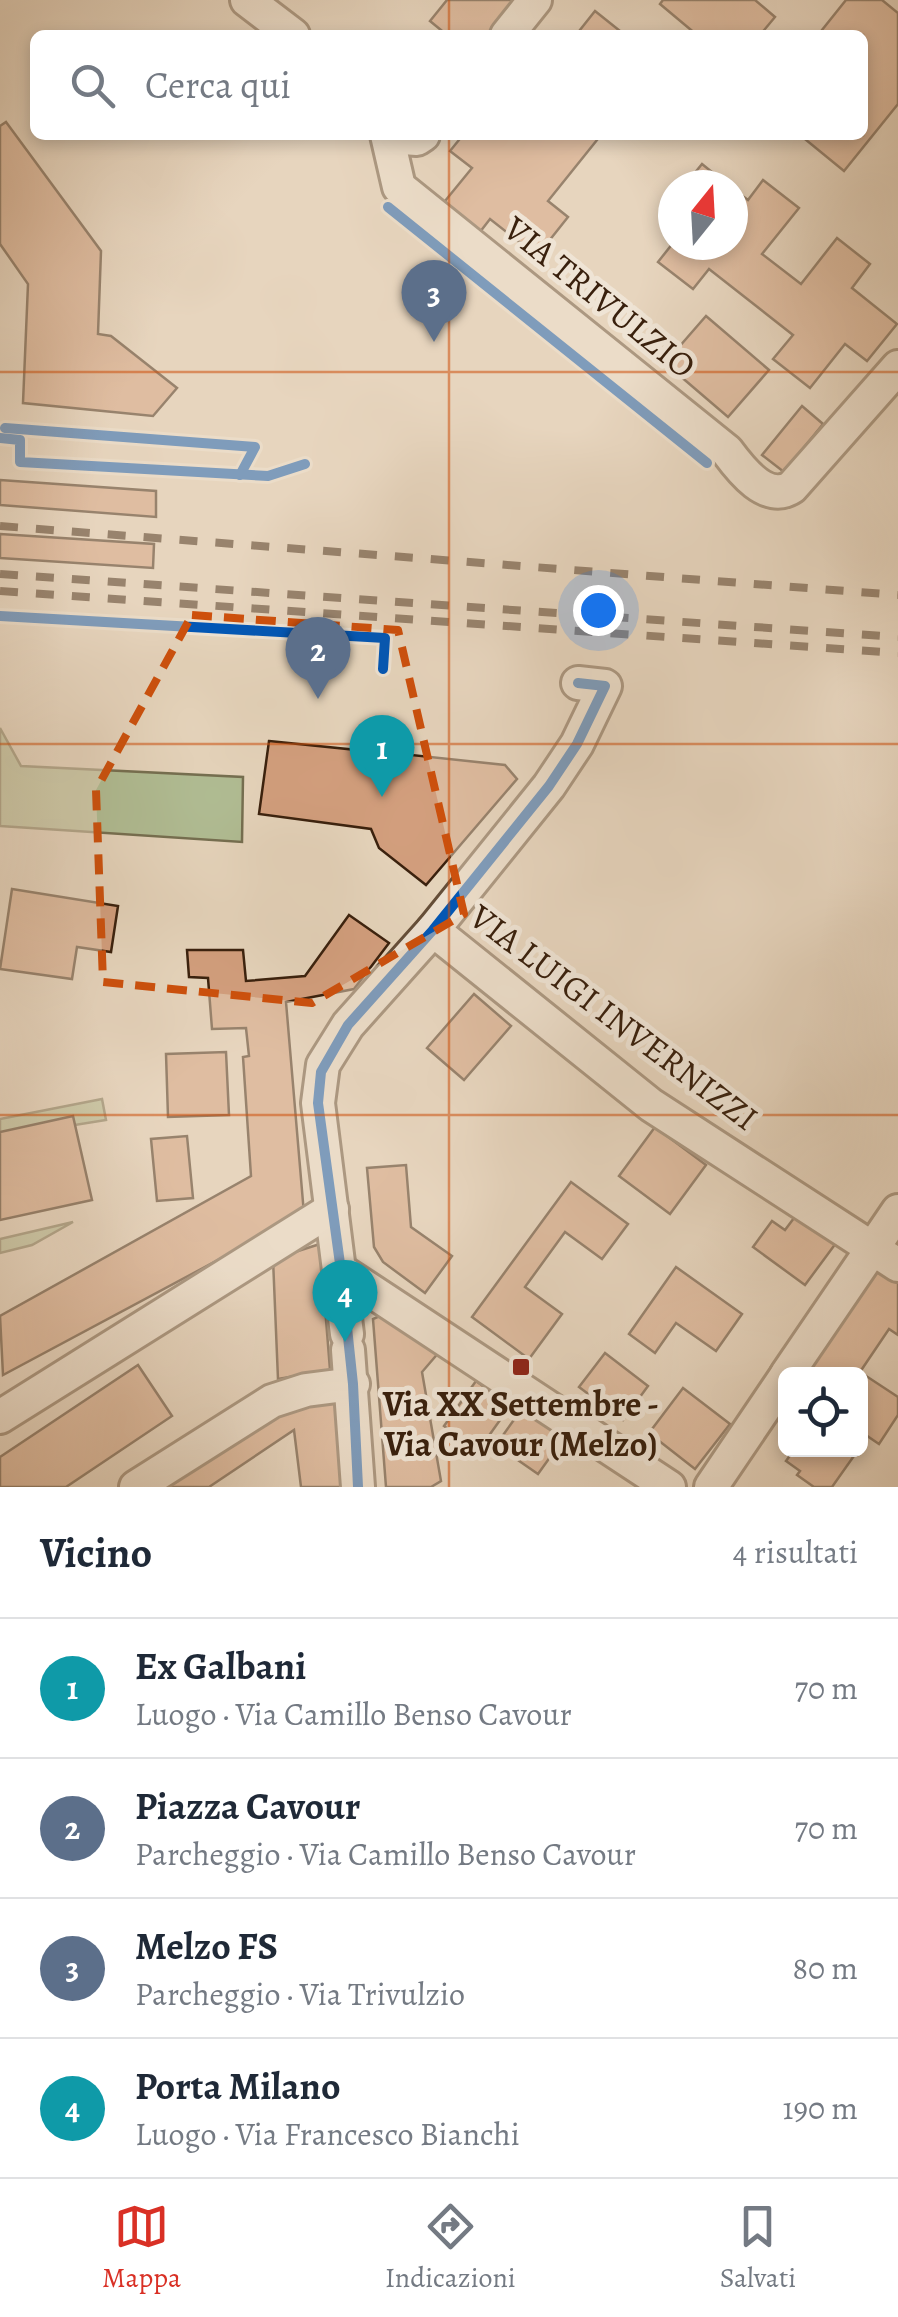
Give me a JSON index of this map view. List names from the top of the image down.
{
  "streets": {
    "street": ["VIA TRIVULZIO", "VIA LUIGI INVERNIZZI"]
  },
  "places": {
    "transit": ["Via XX Settembre - Via Cavour (Melzo)"]
  },
  "north": "top",
  "page": {
    "search": "Cerca qui",
    "pins": [
      "3",
      "2",
      "1",
      "4"
    ],
    "heading": ["Vicino", "4 risultati"],
    "list": [
      {
        "mark": "1",
        "name": "Ex Galbani",
        "note": "Luogo · Via Camillo Benso Cavour",
        "value": "70 m"
      },
      {
        "mark": "2",
        "name": "Piazza Cavour",
        "note": "Parcheggio · Via Camillo Benso Cavour",
        "value": "70 m"
      },
      {
        "mark": "3",
        "name": "Melzo FS",
        "note": "Parcheggio · Via Trivulzio",
        "value": "80 m"
      },
      {
        "mark": "4",
        "name": "Porta Milano",
        "note": "Luogo · Via Francesco Bianchi",
        "value": "190 m"
      }
    ],
    "nav": ["Mappa", "Indicazioni", "Salvati"]
  }
}
